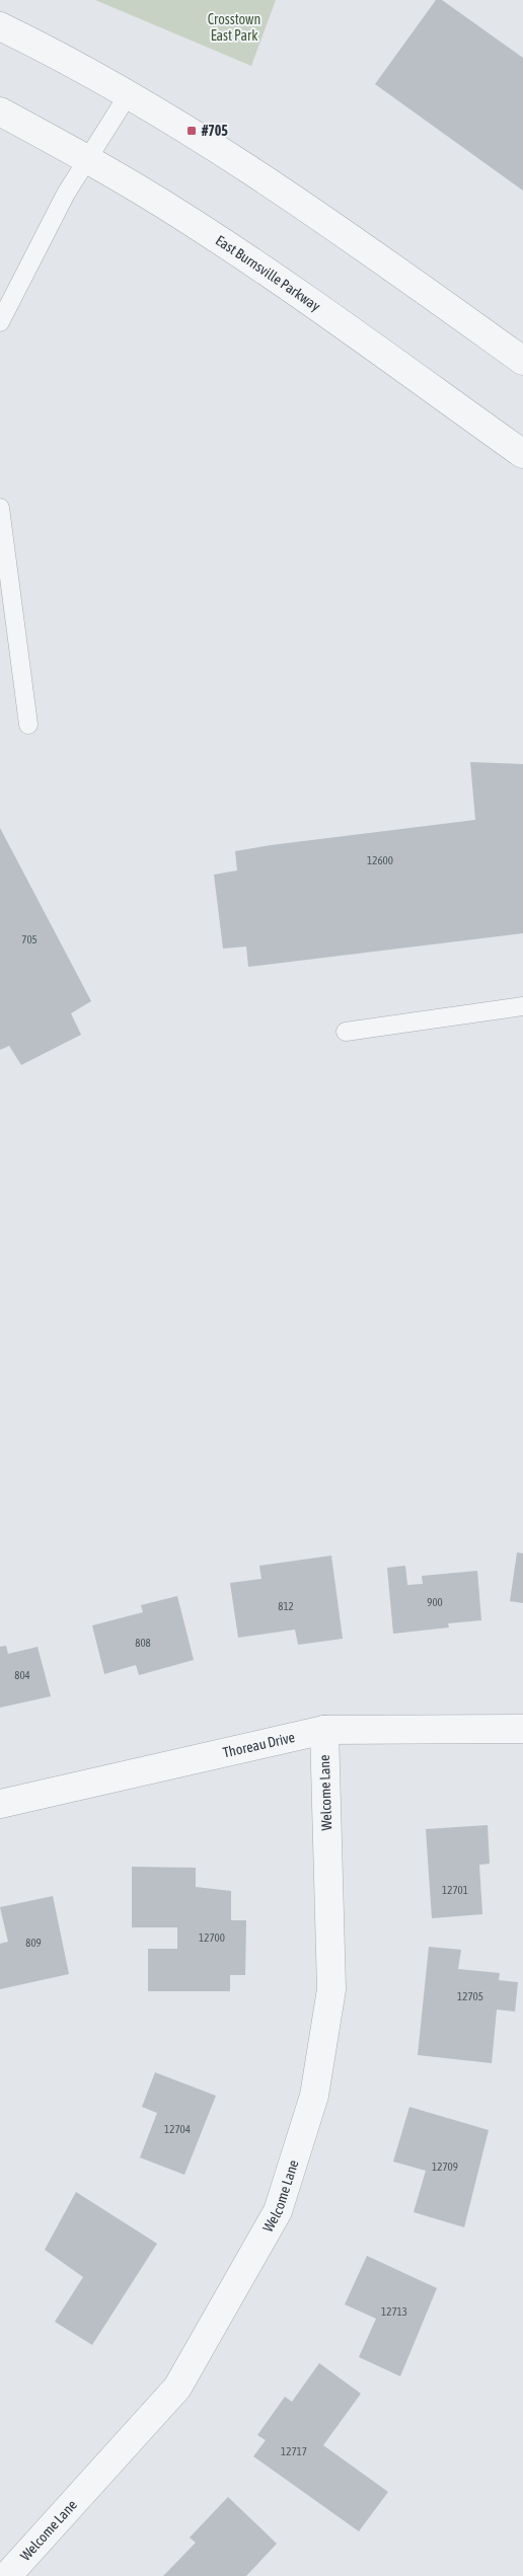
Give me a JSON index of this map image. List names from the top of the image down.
{
  "streets": {
    "street": ["East Burnsville Parkway", "Thoreau Drive", "Welcome Lane"]
  },
  "crossings": [
    ["Thoreau Drive", "Welcome Lane"]
  ],
  "parks": ["Crosstown East Park"],
  "places": {
    "transit": ["#705"]
  },
  "house_numbers": [
    "12600",
    "705",
    "900",
    "812",
    "808",
    "804",
    "12701",
    "12700",
    "809",
    "12705",
    "12704",
    "12709",
    "12713",
    "12717"
  ]
}
